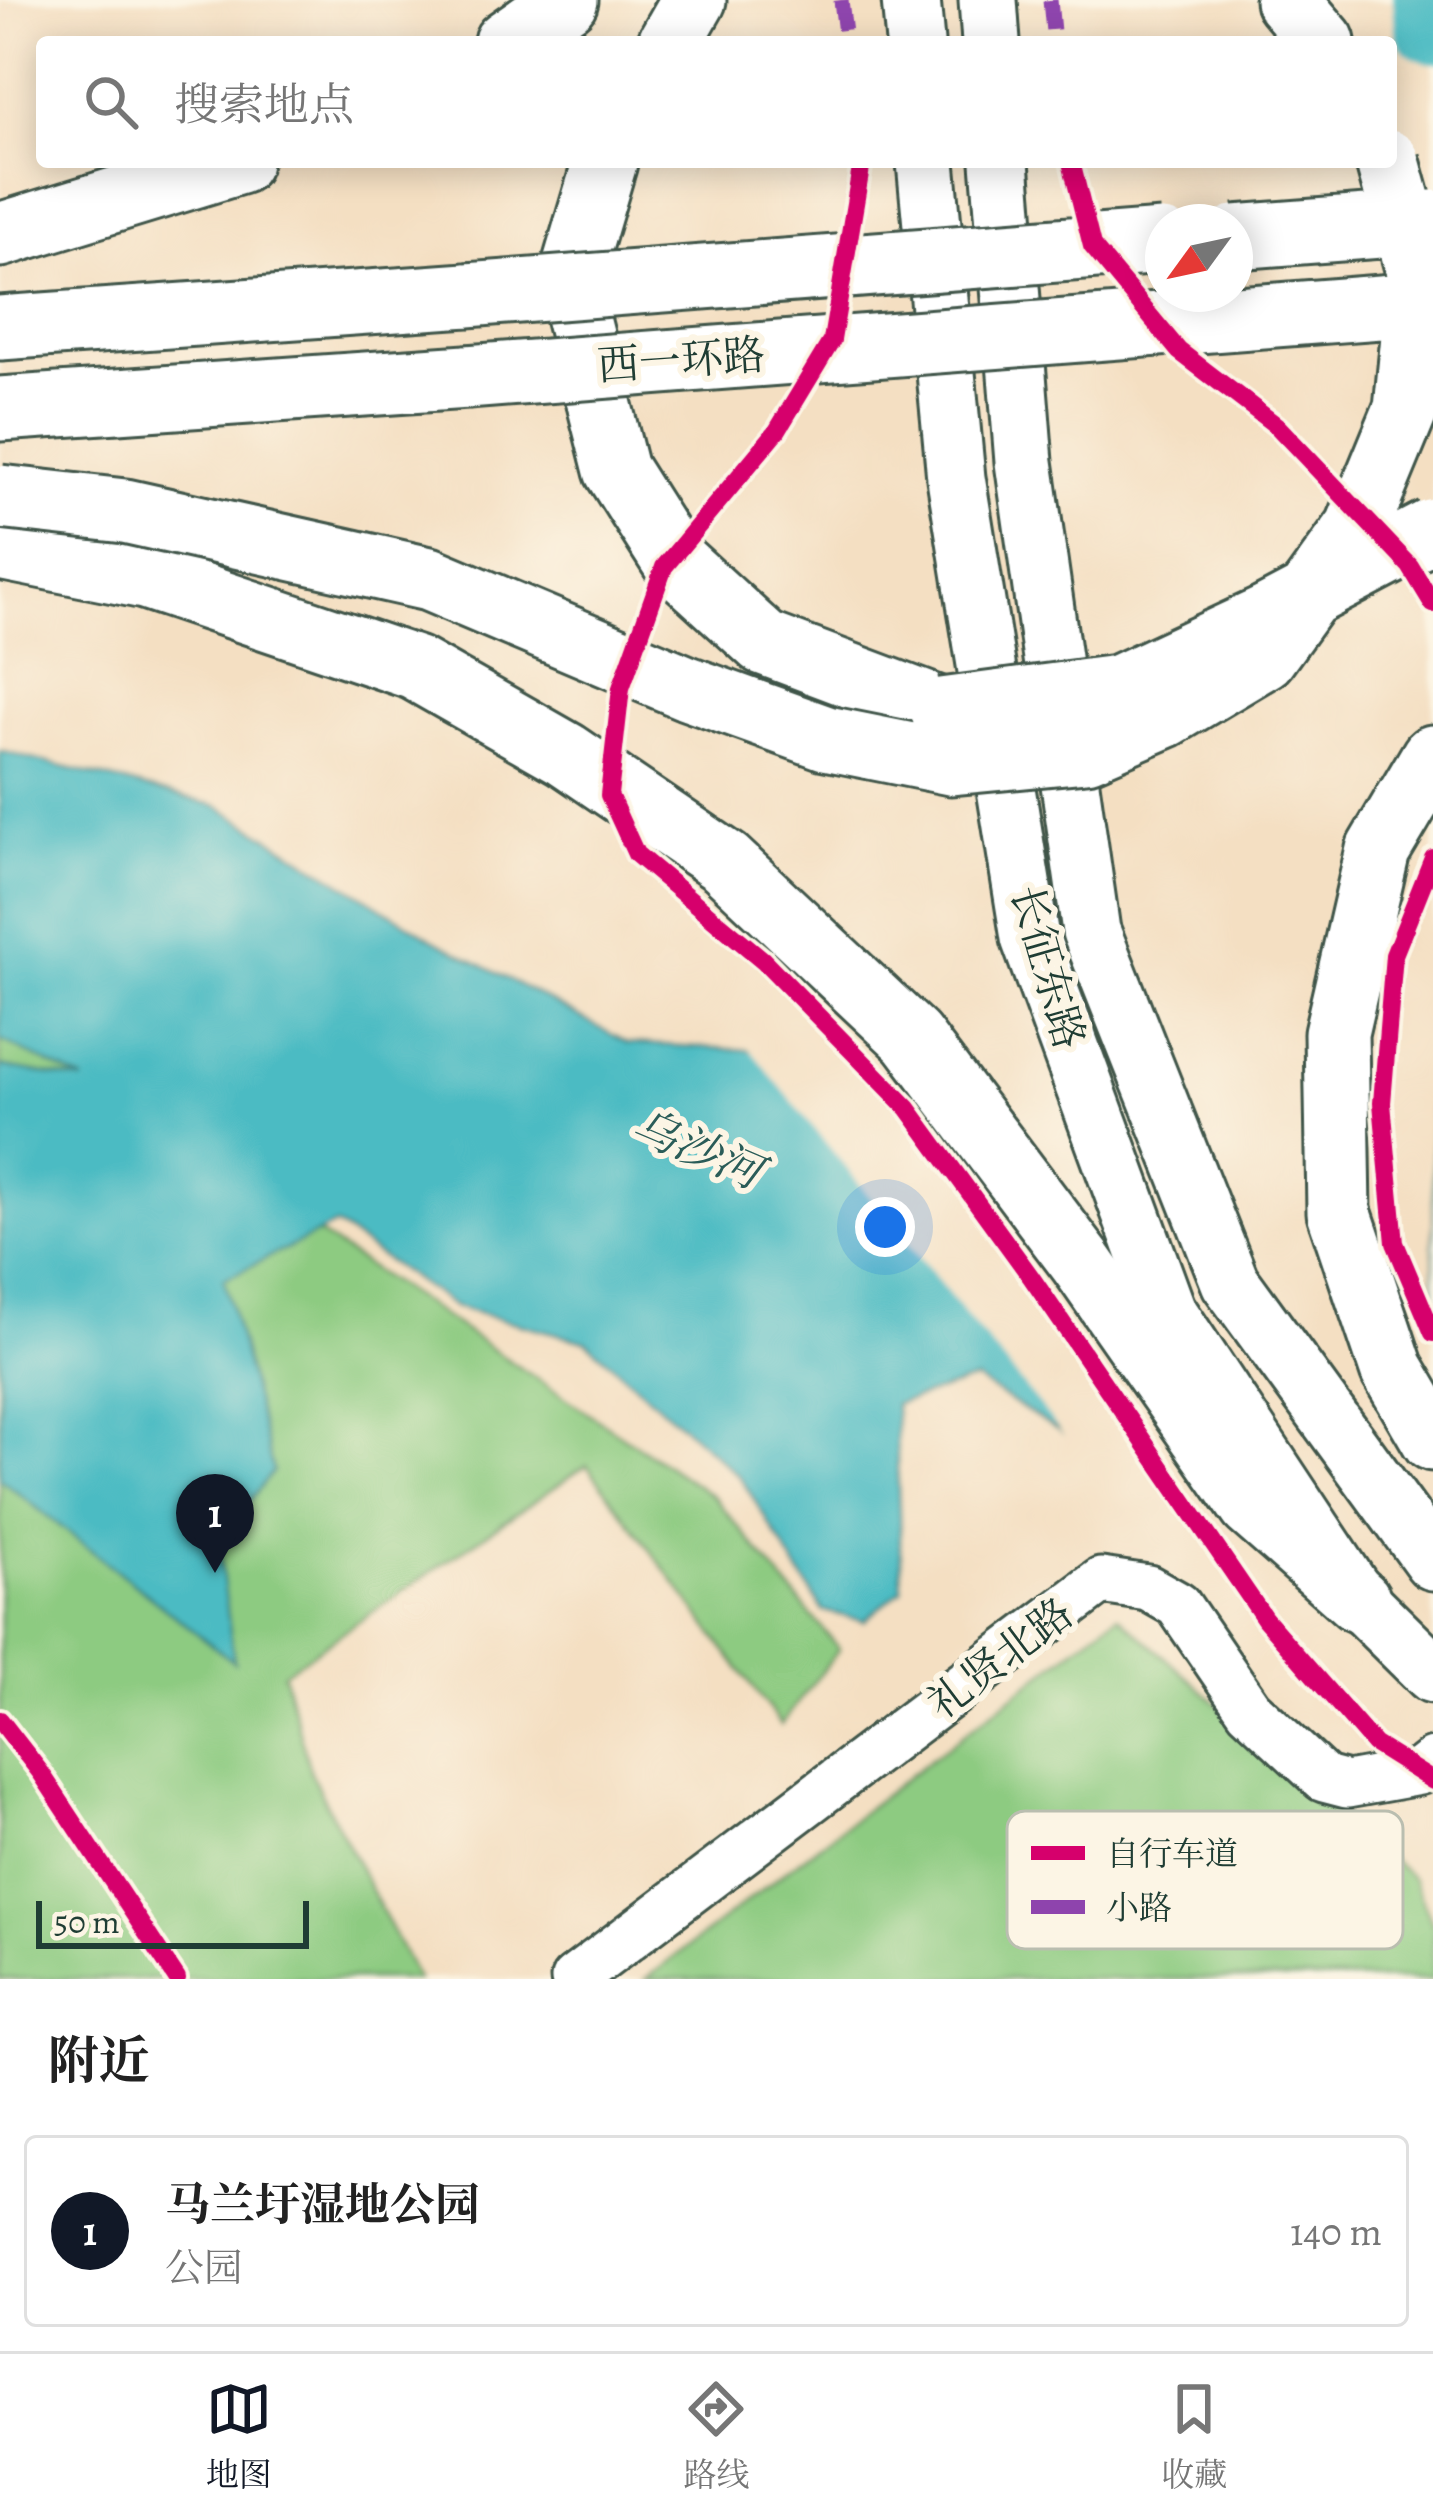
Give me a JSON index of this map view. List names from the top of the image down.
{
  "streets": {
    "highway": ["西一环路"],
    "main road": ["长征东路"],
    "street": ["礼贤北路"]
  },
  "water": ["乌沙河"],
  "legend": ["自行车道", "小路"],
  "scale_bar": "50 m",
  "north": "bottom left",
  "page": {
    "search": "搜索地点",
    "pins": "1",
    "scale": "50 m",
    "heading": "附近",
    "list": [
      {
        "mark": "1",
        "name": "马兰圩湿地公园",
        "note": "公园",
        "value": "140 m"
      }
    ],
    "nav": ["地图", "路线", "收藏"]
  }
}
